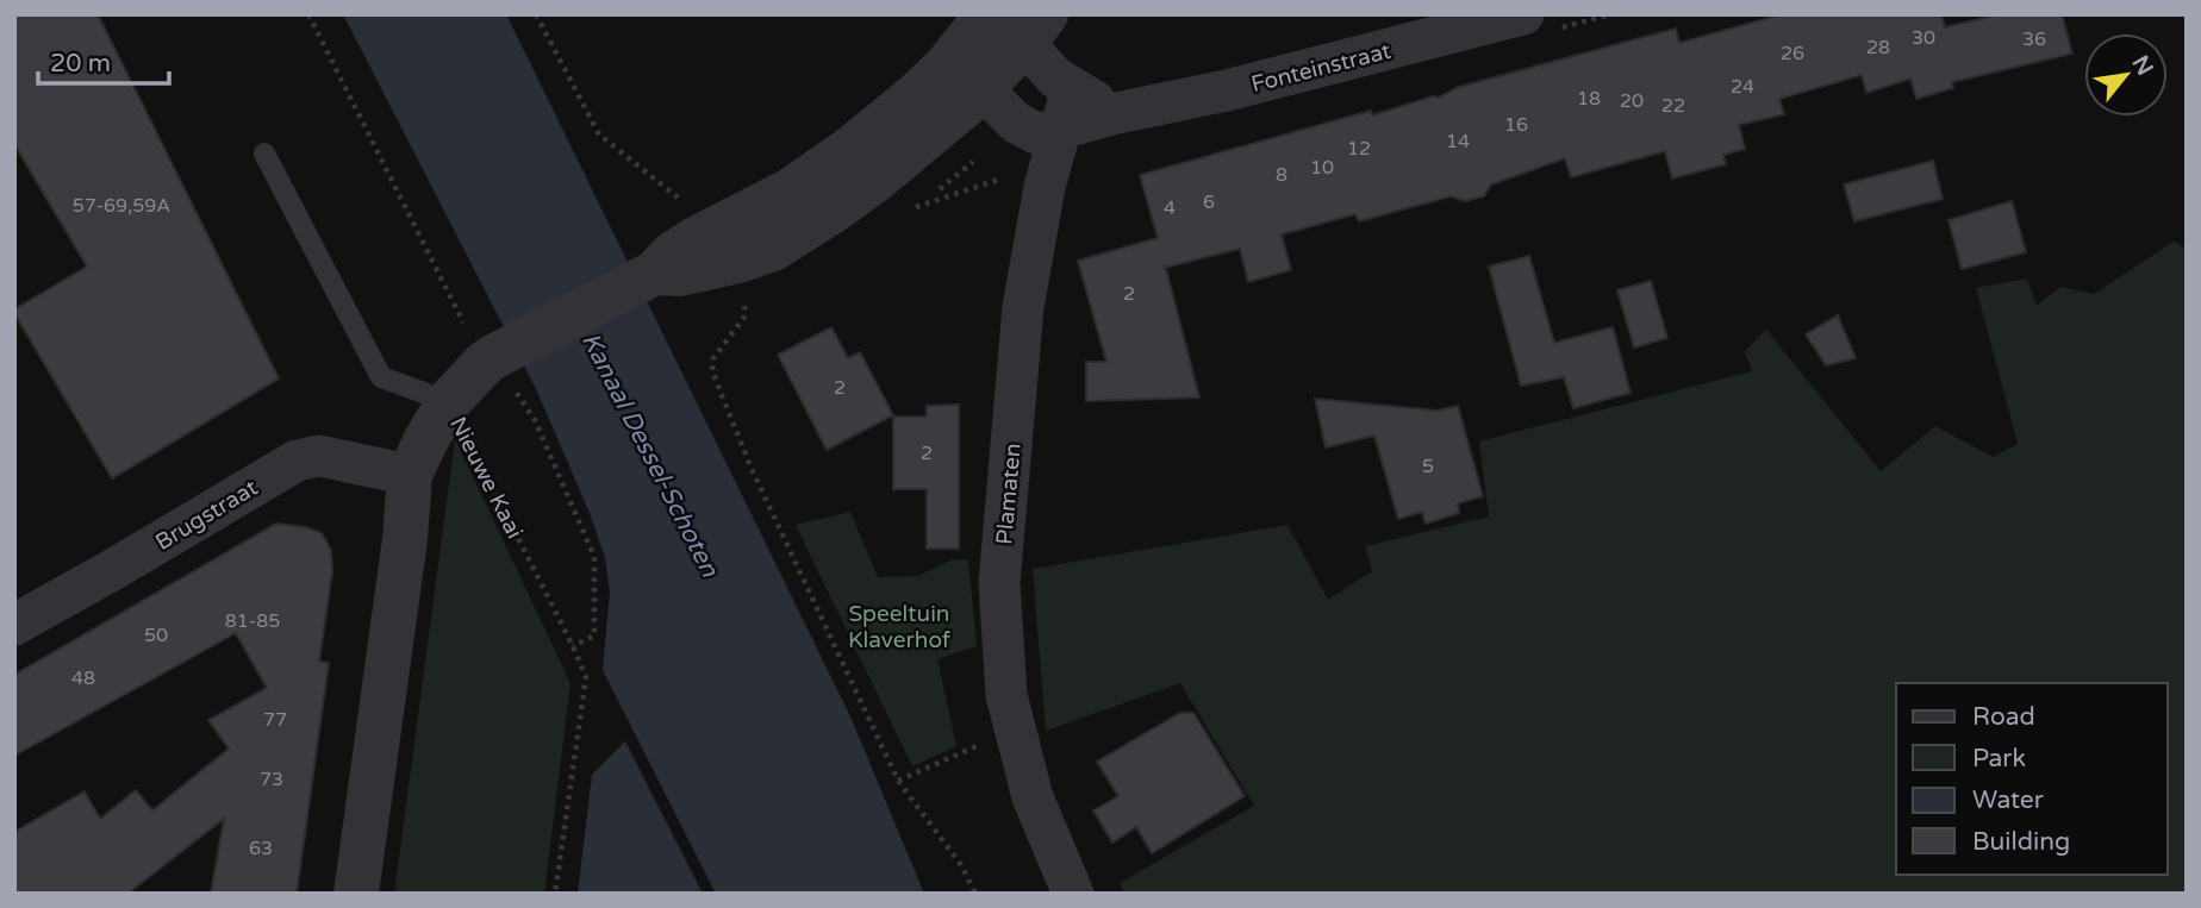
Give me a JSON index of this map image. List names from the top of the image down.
{
  "streets": {
    "street": [
      "Fonteinstraat",
      "Nieuwe Kaai",
      "Plamaten",
      "Brugstraat"
    ]
  },
  "crossings": [
    ["Fonteinstraat", "Plamaten"],
    ["Nieuwe Kaai", "Brugstraat"]
  ],
  "water": ["Kanaal Dessel-Schoten"],
  "parks": ["Speeltuin Klaverhof"],
  "house_numbers": [
    "30",
    "36",
    "28",
    "26",
    "24",
    "18",
    "20",
    "22",
    "16",
    "14",
    "12",
    "10",
    "8",
    "6",
    "57-69,59A",
    "4",
    "2",
    "2",
    "2",
    "5",
    "81-85",
    "50",
    "48",
    "77",
    "73",
    "63"
  ],
  "legend": [
    "Road",
    "Park",
    "Water",
    "Building"
  ],
  "scale_bar": "20 m",
  "north": "top right"
}
